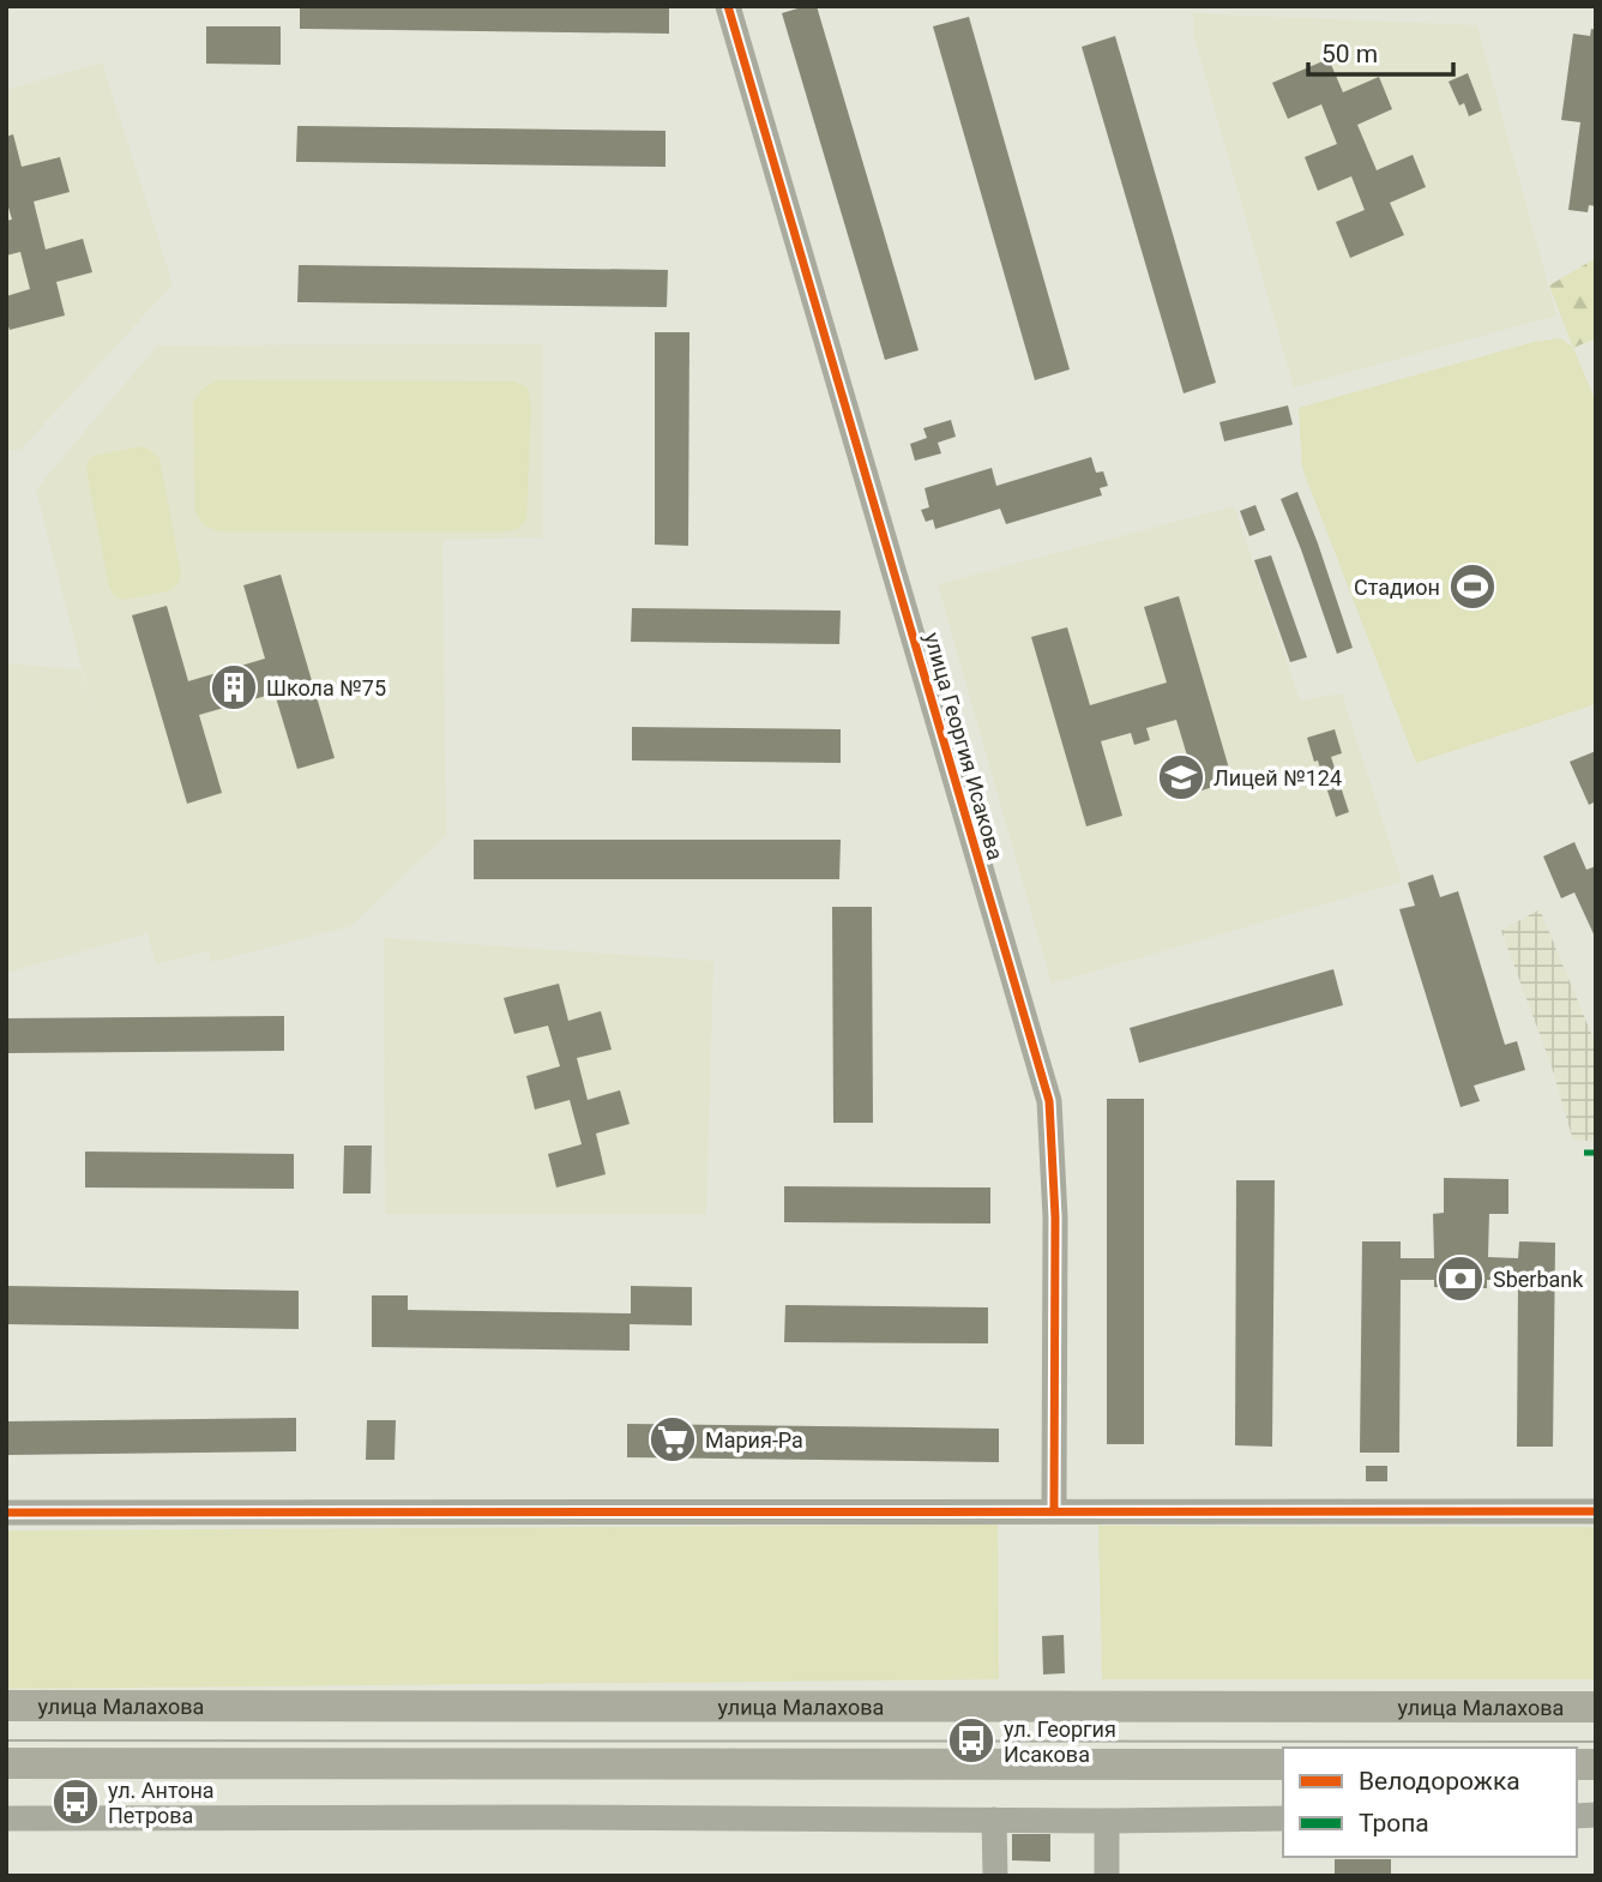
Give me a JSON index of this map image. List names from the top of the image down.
{
  "streets": {
    "main road": ["улица Малахова"],
    "street": ["улица Георгия Исакова"]
  },
  "places": {
    "sports": ["Стадион"],
    "building": ["Школа №75"],
    "school or university": ["Лицей №124"],
    "bank": ["Sberbank"],
    "supermarket": ["Мария-Ра"],
    "bus stop": ["ул. Георгия Исакова", "ул. Антона Петрова"]
  },
  "legend": ["Велодорожка", "Тропа"],
  "scale_bar": "50 m"
}
